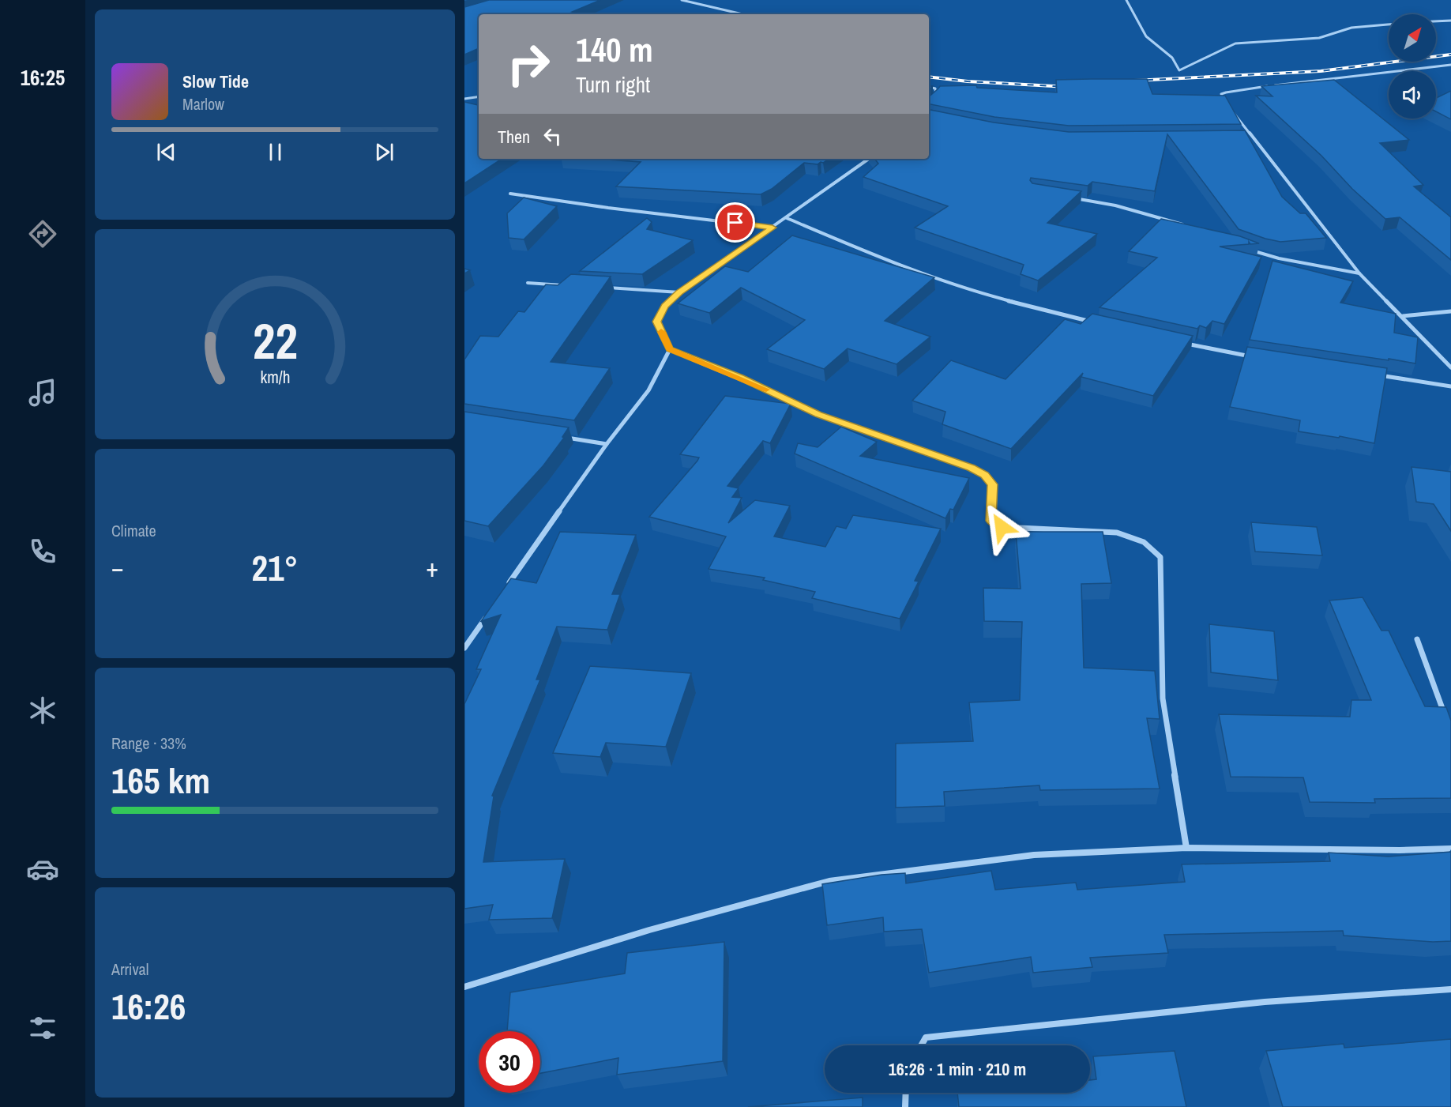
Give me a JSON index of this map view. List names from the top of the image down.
{
  "north": "top right",
  "page": {
    "tabs": "16:25",
    "turn": ["140 m", "Turn right"],
    "song": ["Slow Tide", "Marlow"],
    "then": "Then",
    "tile": [
      "Climate",
      ["Range · 33%", "165 km"],
      ["Arrival", "16:26"]
    ],
    "heat": ["−", "21°", "+"],
    "limit": "30",
    "trip": "16:26 · 1 min · 210 m",
    "gauge": ["22", "km/h"]
  }
}
